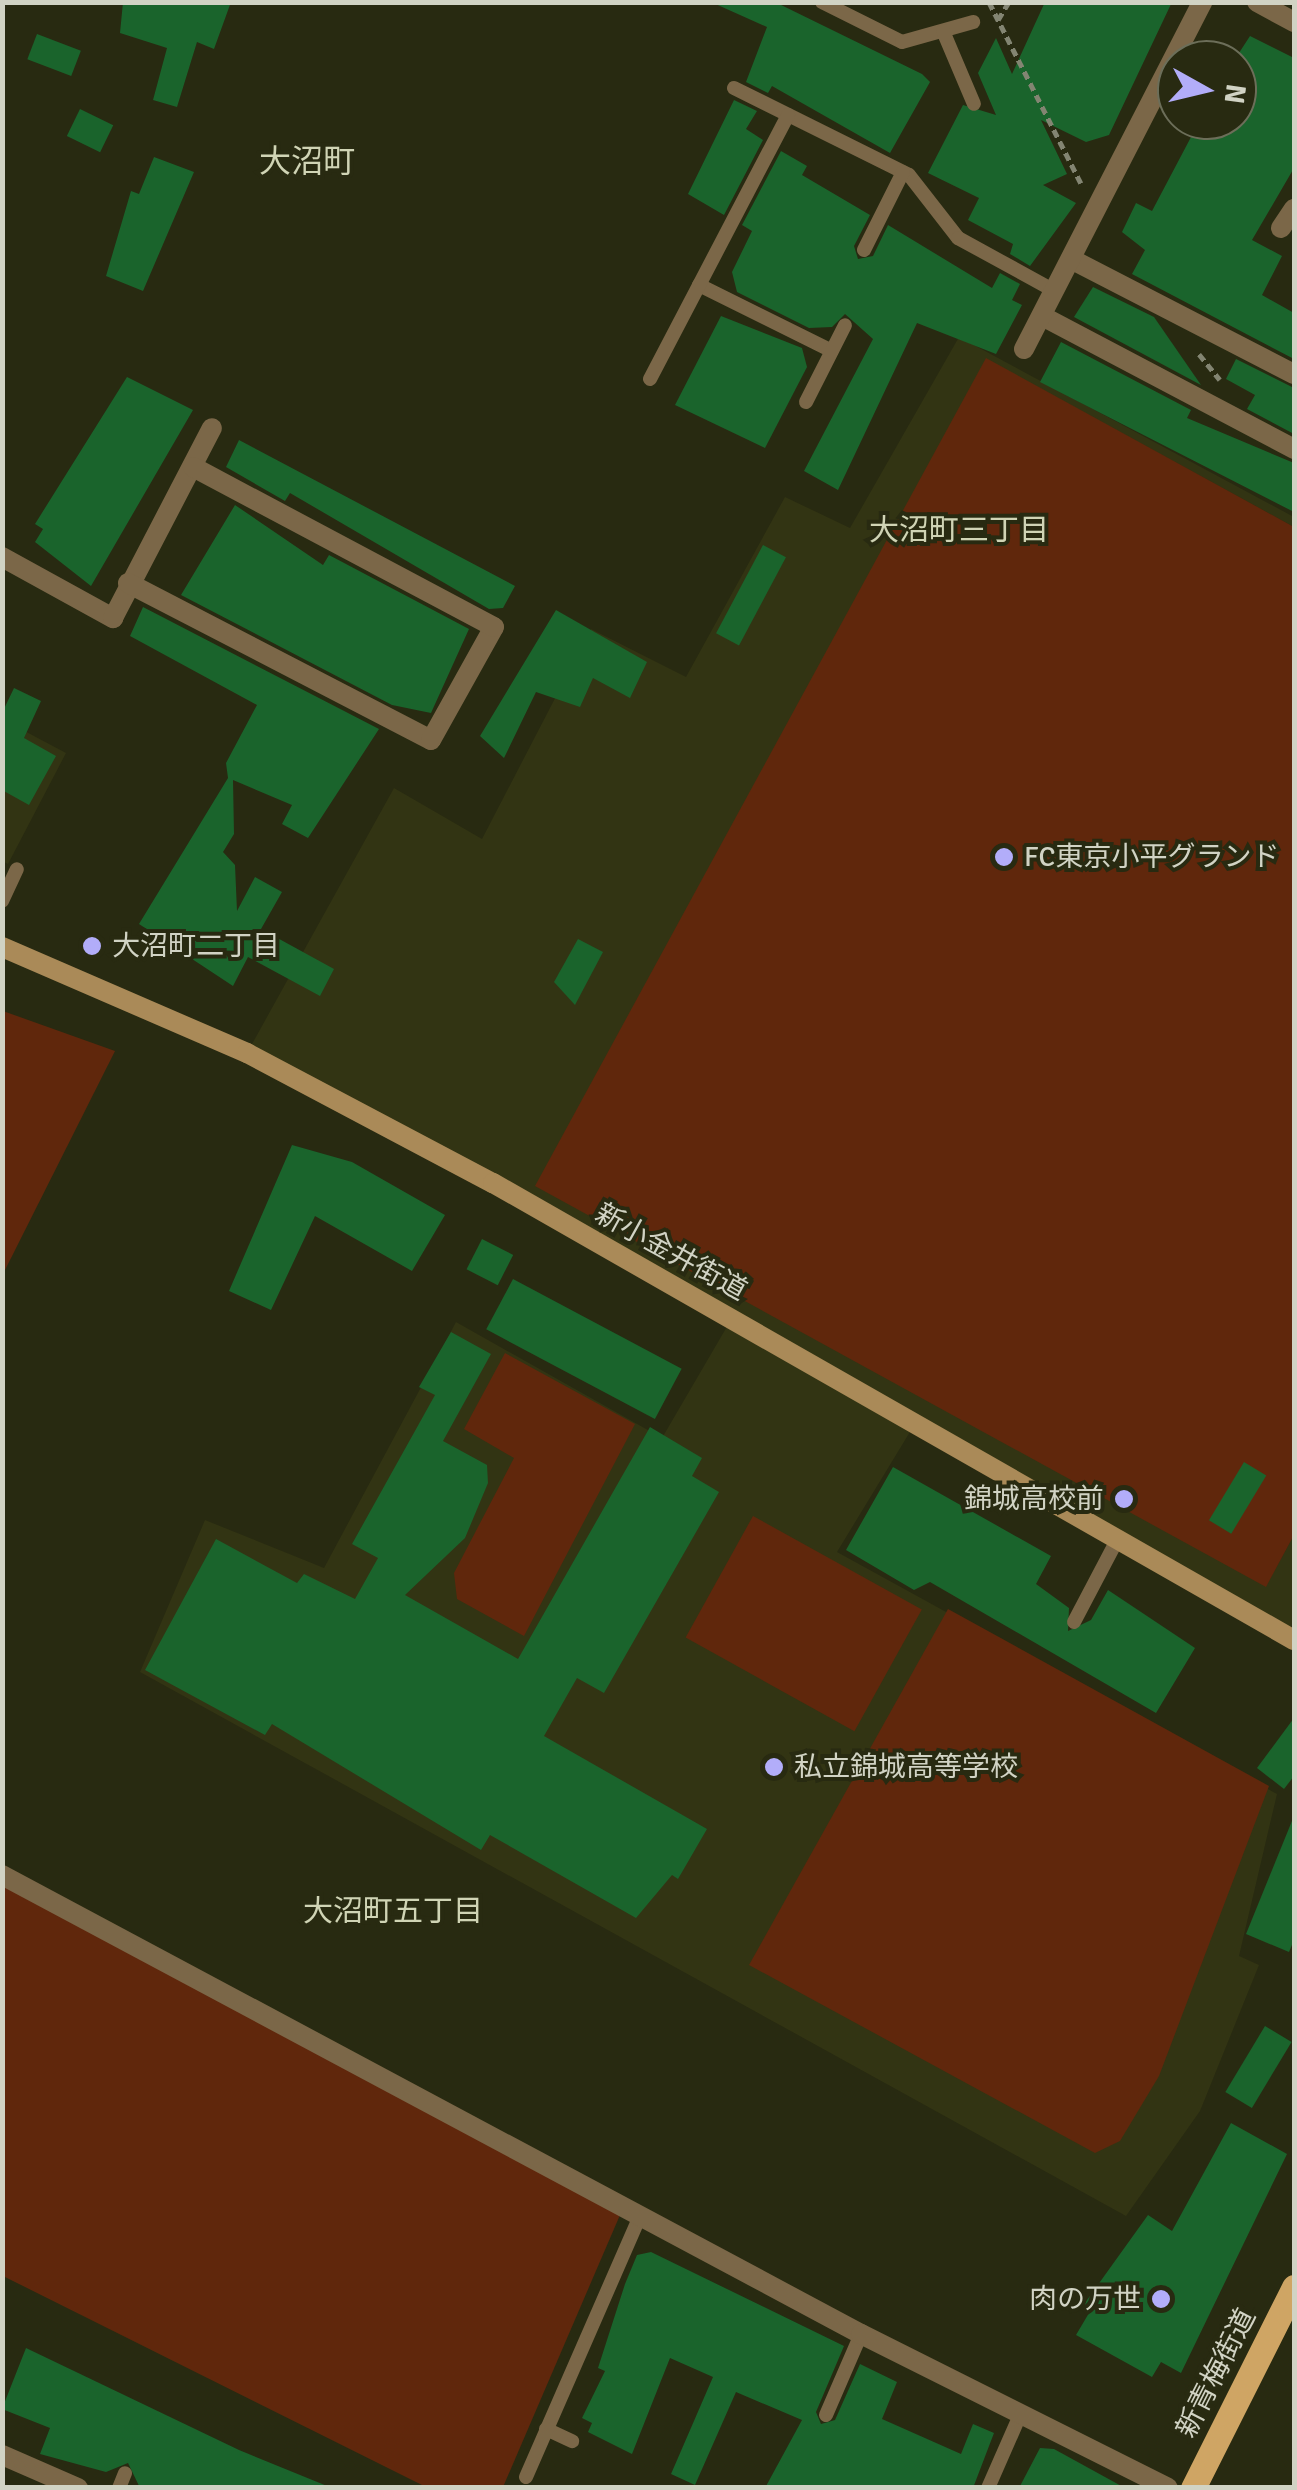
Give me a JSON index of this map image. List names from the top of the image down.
{
  "streets": {
    "main road": ["新小金井街道", "新青梅街道"]
  },
  "districts": ["大沼町", "大沼町三丁目", "大沼町五丁目"],
  "places": [
    "FC東京小平グランド",
    "大沼町二丁目",
    "錦城高校前",
    "私立錦城高等学校",
    "肉の万世"
  ],
  "north": "right"
}
